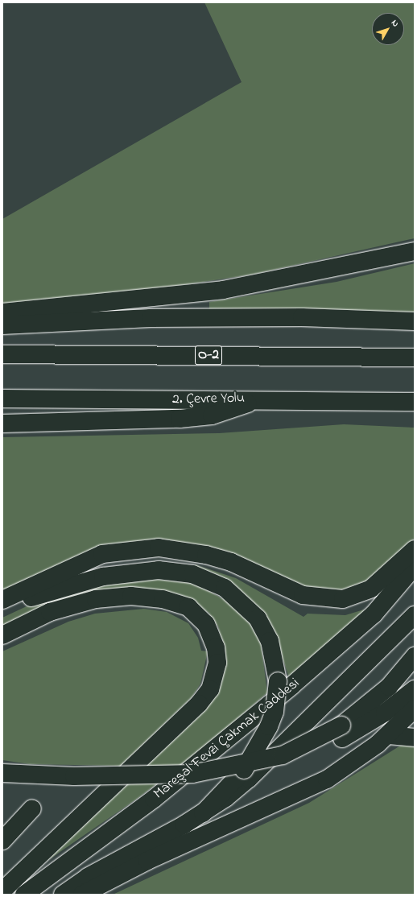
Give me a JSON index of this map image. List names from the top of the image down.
{
  "streets": {
    "main road": ["O-2", "2. Çevre Yolu", "Mareşal Fevzi Çakmak Caddesi"]
  },
  "north": "top right"
}
